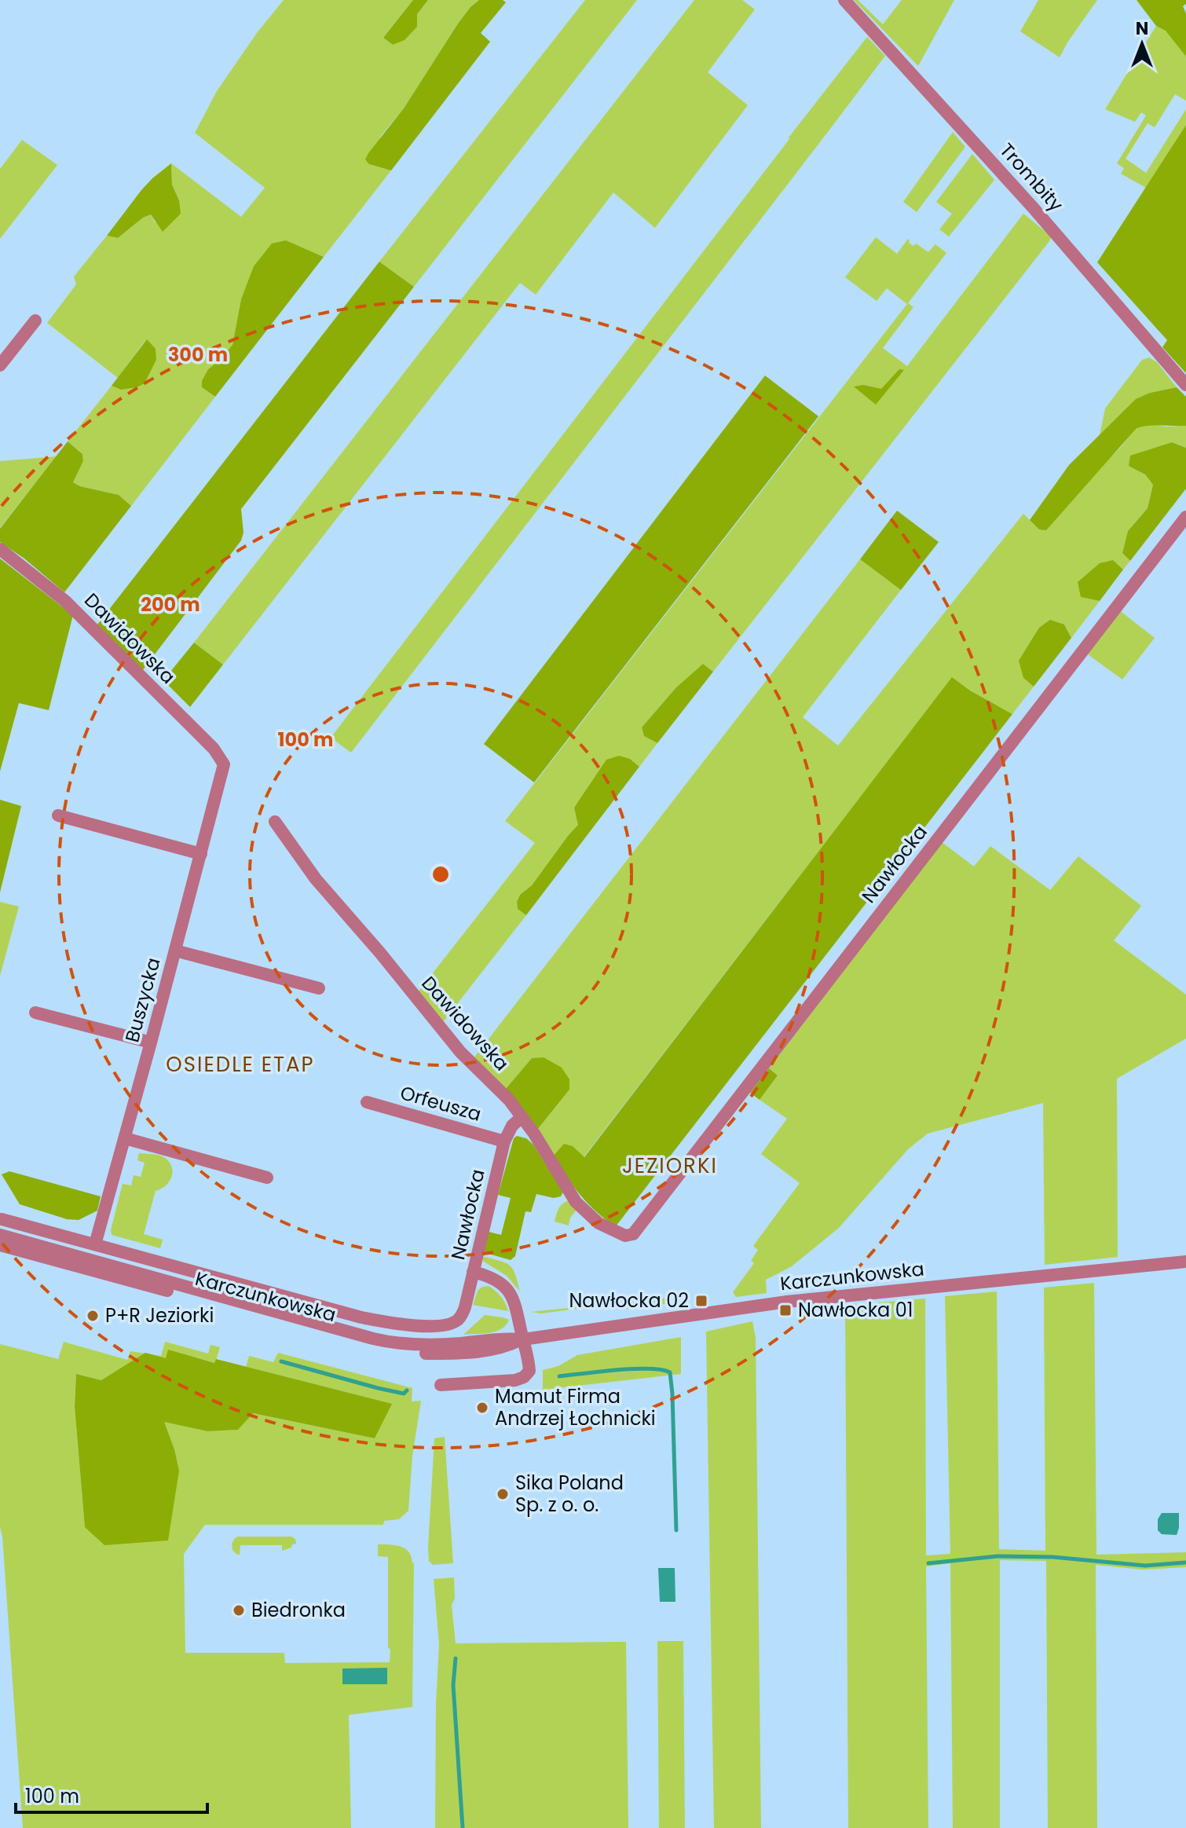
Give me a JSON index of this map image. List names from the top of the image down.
{
  "streets": {
    "street": [
      "Trombity",
      "Dawidowska",
      "Nawłocka",
      "Buszycka",
      "Orfeusza",
      "Karczunkowska"
    ]
  },
  "crossings": [
    ["Dawidowska", "Nawłocka"],
    ["Dawidowska", "Buszycka"],
    ["Nawłocka", "Orfeusza"],
    ["Nawłocka", "Karczunkowska"],
    ["Buszycka", "Karczunkowska"]
  ],
  "districts": ["OSIEDLE ETAP", "JEZIORKI"],
  "places": {
    "transit": ["Nawłocka 02", "Nawłocka 01"],
    "other": [
      "P+R Jeziorki",
      "Mamut Firma Andrzej Łochnicki",
      "Sika Poland Sp. z o. o.",
      "Biedronka"
    ]
  },
  "scale_bar": "100 m",
  "north": "top",
  "rings": ["300 m", "200 m", "100 m"]
}
